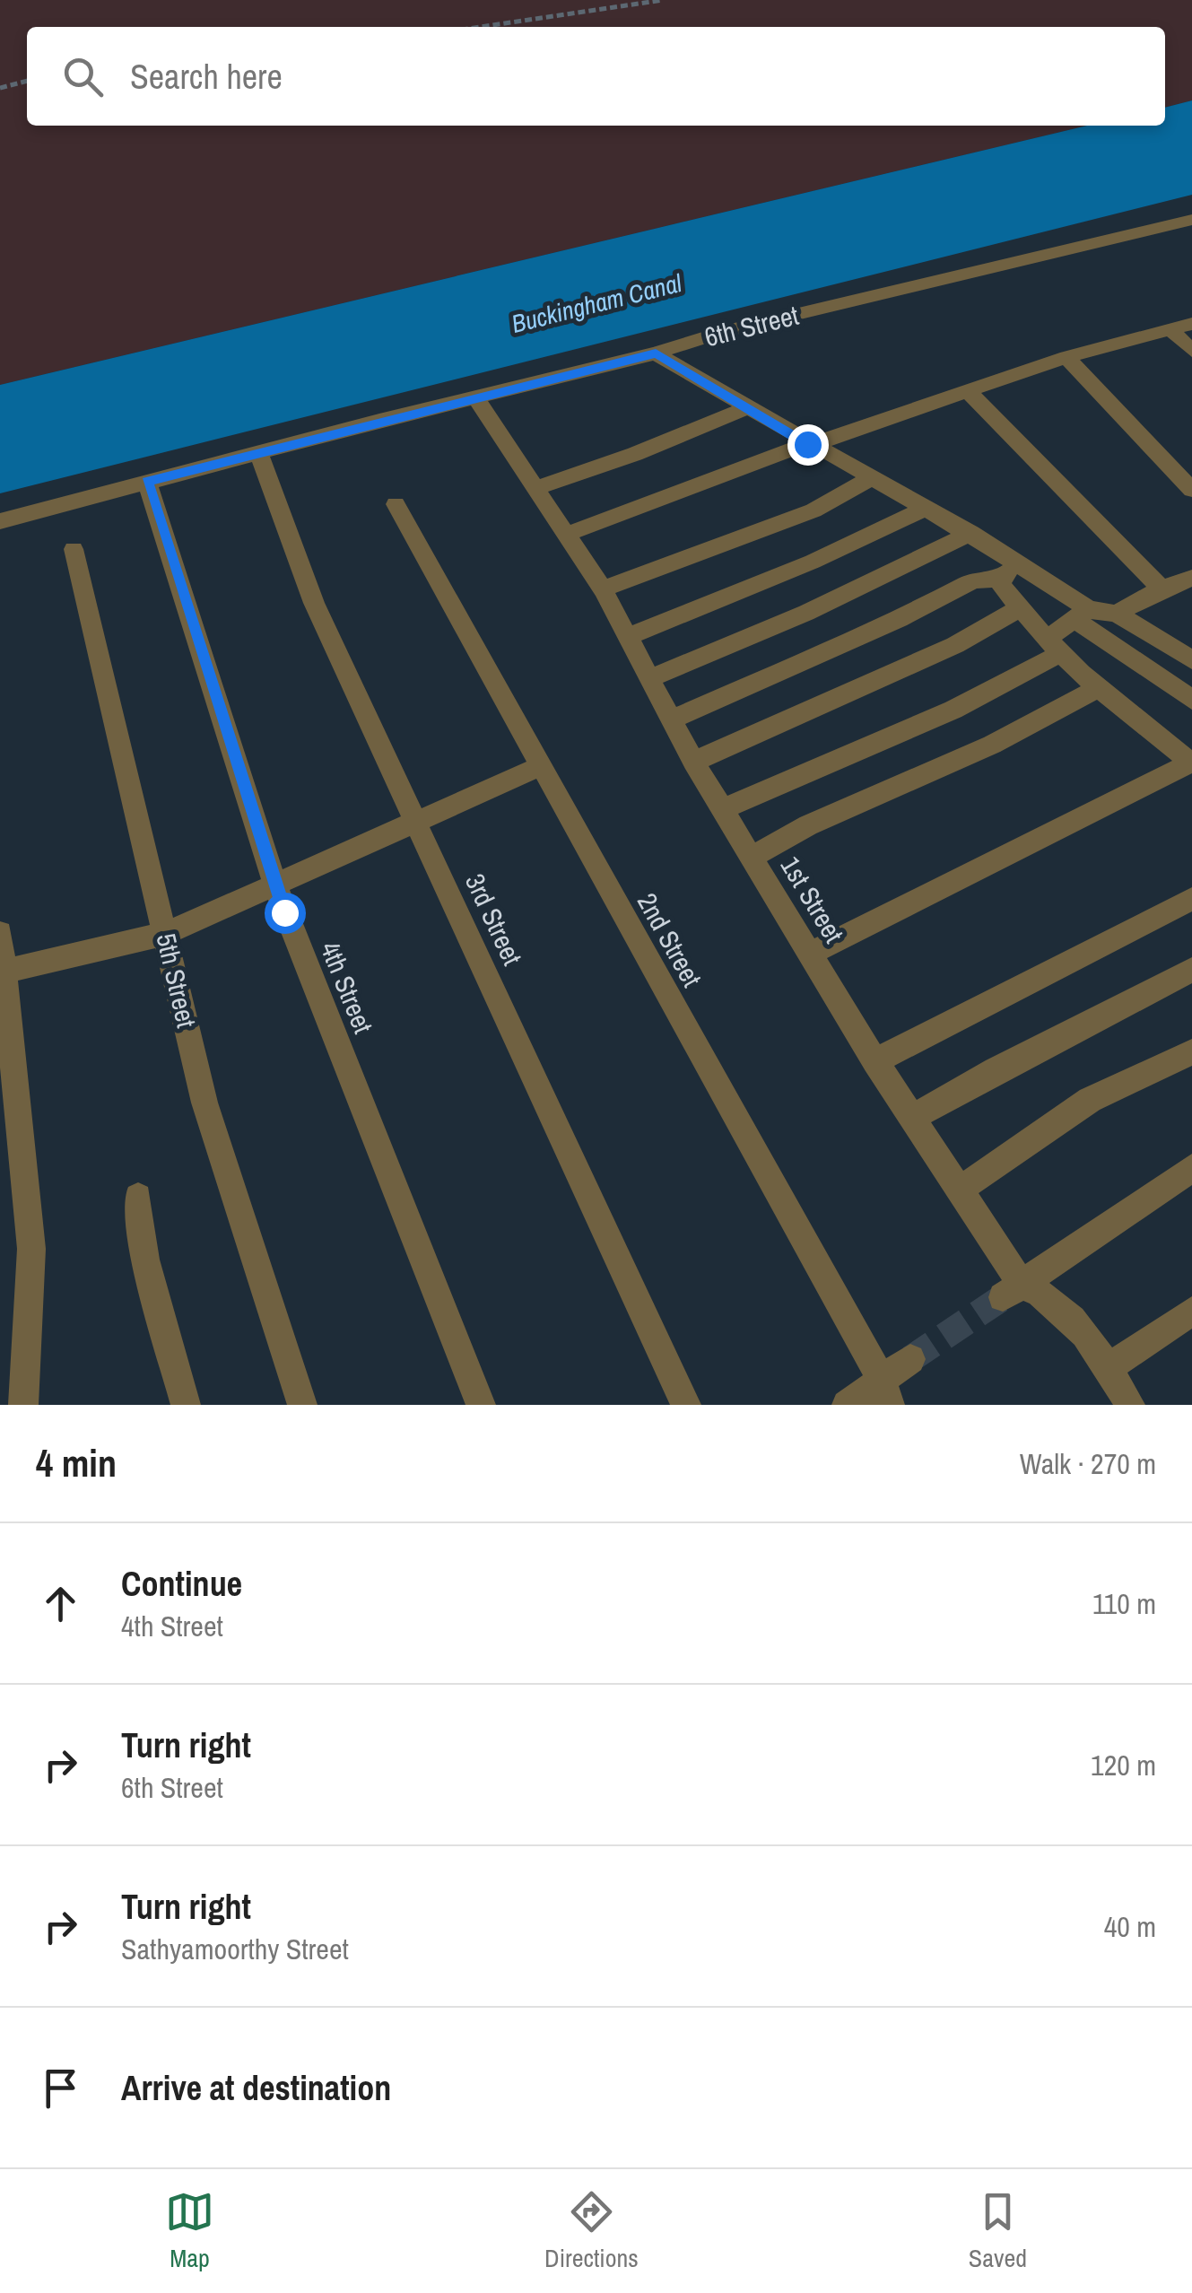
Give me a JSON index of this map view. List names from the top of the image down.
{
  "streets": {
    "street": [
      "6th Street",
      "1st Street",
      "3rd Street",
      "2nd Street",
      "5th Street",
      "4th Street"
    ]
  },
  "crossings": [
    ["6th Street", "1st Street"],
    ["6th Street", "3rd Street"],
    ["6th Street", "4th Street"]
  ],
  "water": ["Buckingham Canal"],
  "page": {
    "search": "Search here",
    "heading": ["4 min", "Walk · 270 m"],
    "list": [
      ["Continue", "4th Street", "110 m"],
      ["Turn right", "6th Street", "120 m"],
      ["Turn right", "Sathyamoorthy Street", "40 m"],
      "Arrive at destination"
    ],
    "nav": ["Map", "Directions", "Saved"]
  }
}
